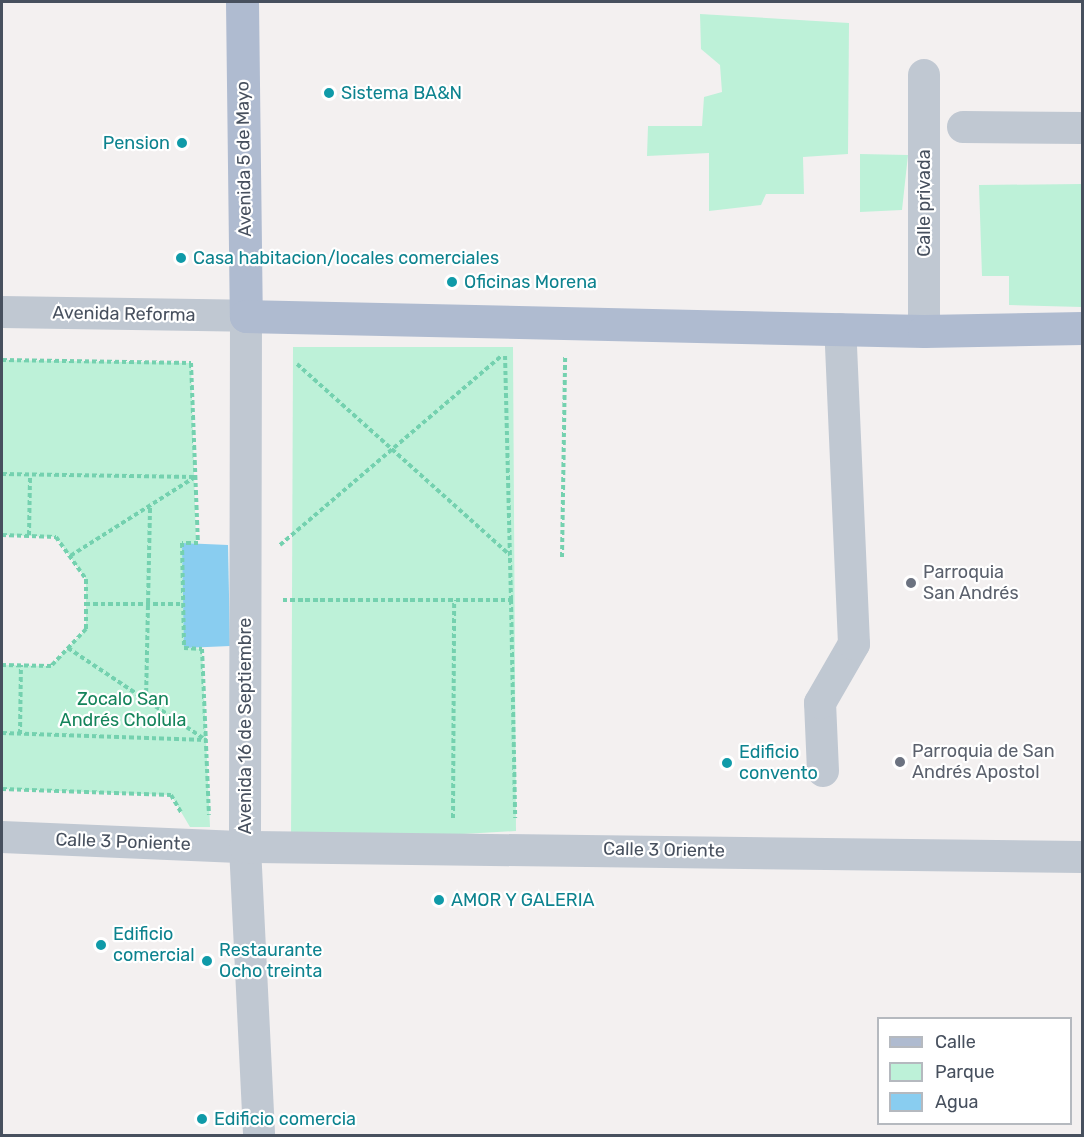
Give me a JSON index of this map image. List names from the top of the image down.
{
  "streets": {
    "main road": ["Avenida 5 de Mayo"],
    "street": [
      "Calle privada",
      "Avenida Reforma",
      "Avenida 16 de Septiembre",
      "Calle 3 Poniente",
      "Calle 3 Oriente"
    ]
  },
  "crossings": [
    ["Avenida 5 de Mayo", "Avenida Reforma"],
    ["Avenida 5 de Mayo", "Avenida 16 de Septiembre"],
    ["Avenida Reforma", "Avenida 16 de Septiembre"],
    ["Avenida 16 de Septiembre", "Calle 3 Poniente"],
    ["Avenida 16 de Septiembre", "Calle 3 Oriente"],
    ["Calle 3 Poniente", "Calle 3 Oriente"]
  ],
  "parks": ["Zocalo San Andrés Cholula"],
  "places": [
    "Sistema BA&N",
    "Pension",
    "Casa habitacion/locales comerciales",
    "Oficinas Morena",
    "Parroquia San Andrés",
    "Parroquia de San Andrés Apostol",
    "Edificio convento",
    "AMOR Y GALERIA",
    "Edificio comercial",
    "Restaurante Ocho treinta",
    "Edificio comercia"
  ],
  "legend": ["Calle", "Parque", "Agua"]
}
